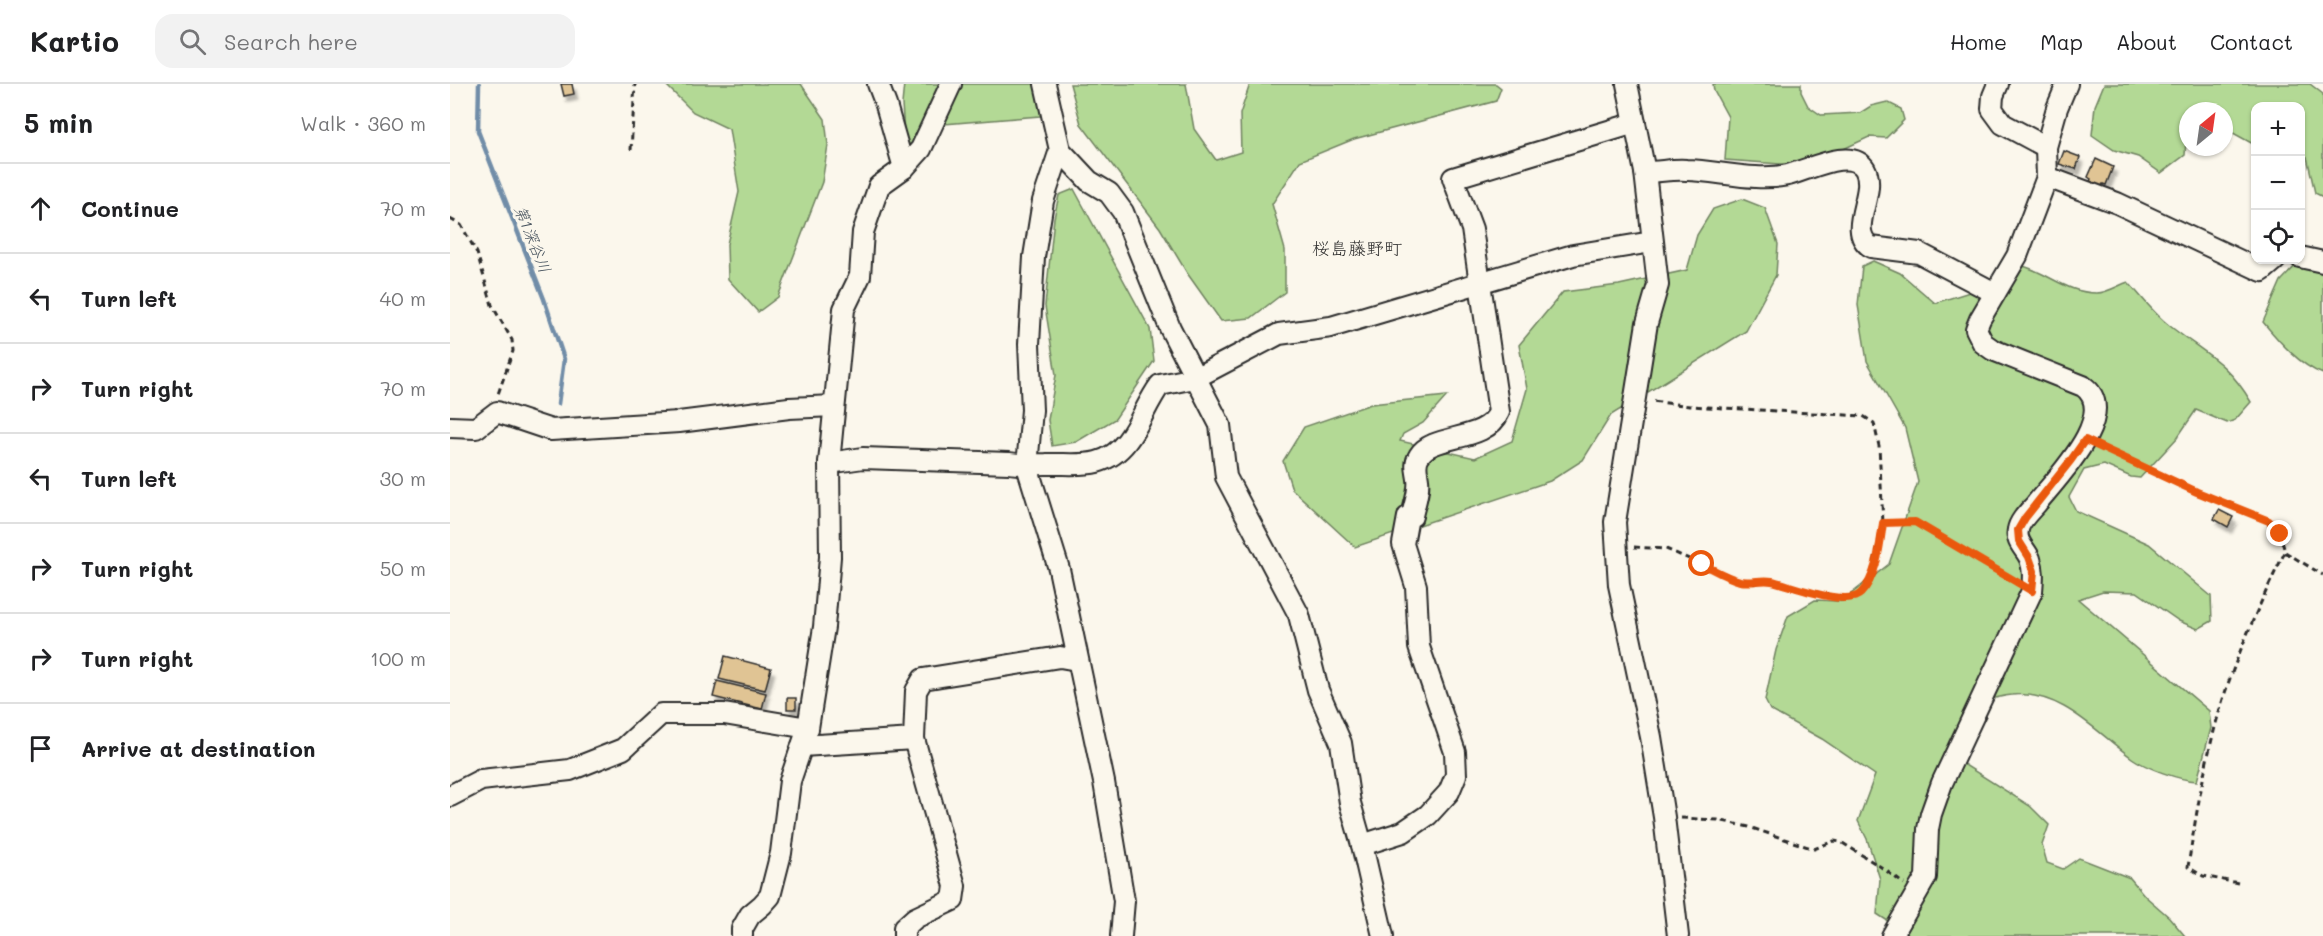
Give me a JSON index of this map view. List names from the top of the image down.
{
  "districts": ["桜島藤野町"],
  "water": ["第1深谷川"],
  "north": "top right",
  "page": {
    "header": "Kartio",
    "search": "Search here",
    "nav": [
      "Home",
      "Map",
      "About",
      "Contact"
    ],
    "heading": ["5 min", "Walk · 360 m"],
    "map_buttons": ["+", "−"],
    "list": [
      ["Continue", "70 m"],
      ["Turn left", "40 m"],
      ["Turn right", "70 m"],
      ["Turn left", "30 m"],
      ["Turn right", "50 m"],
      ["Turn right", "100 m"],
      "Arrive at destination"
    ]
  }
}
